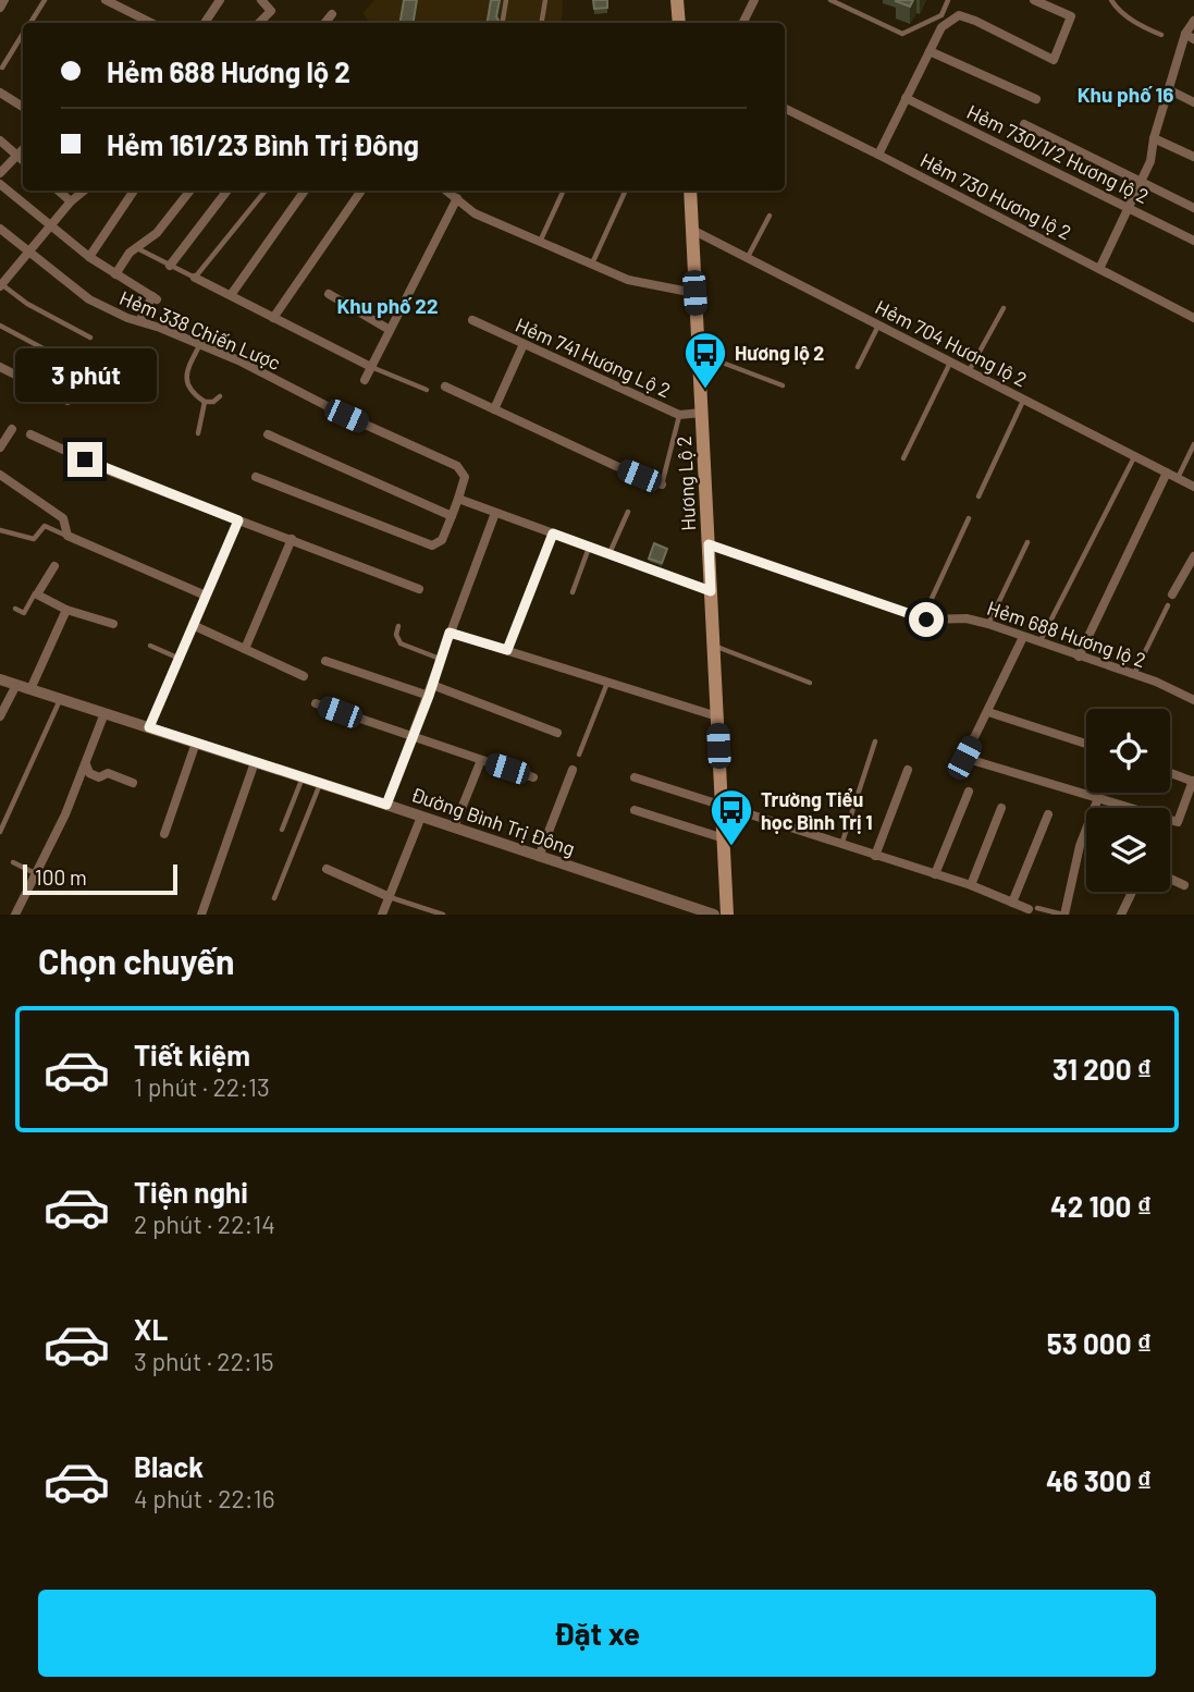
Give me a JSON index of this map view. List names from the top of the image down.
{
  "streets": {
    "main road": ["Hương Lộ 2"],
    "street": [
      "Hẻm 730/1/2 Hương lộ 2",
      "Hẻm 730 Hương lộ 2",
      "Hẻm 338 Chiến Lược",
      "Hẻm 704 Hương lộ 2",
      "Hẻm 741 Hương Lộ 2",
      "Hẻm 688 Hương lộ 2",
      "Đường Bình Trị Đông"
    ]
  },
  "crossings": [
    ["Hẻm 704 Hương lộ 2", "Hương Lộ 2"],
    ["Hẻm 741 Hương Lộ 2", "Hương Lộ 2"],
    ["Hương Lộ 2", "Hẻm 688 Hương lộ 2"]
  ],
  "districts": ["Khu phố 16", "Khu phố 22"],
  "places": {
    "bus stop": ["Hương lộ 2", "Trường Tiểu học Bình Trị 1"]
  },
  "scale_bar": "100 m",
  "page": {
    "banner": ["Hẻm 688 Hương lộ 2", "Hẻm 161/23 Bình Trị Đông"],
    "bubble": "3 phút",
    "scale": "100 m",
    "heading": "Chọn chuyến",
    "list": [
      {
        "name": "Tiết kiệm",
        "note": "1 phút · 22:13",
        "value": "31 200 ₫"
      },
      {
        "name": "Tiện nghi",
        "note": "2 phút · 22:14",
        "value": "42 100 ₫"
      },
      {
        "name": "XL",
        "note": "3 phút · 22:15",
        "value": "53 000 ₫"
      },
      {
        "name": "Black",
        "note": "4 phút · 22:16",
        "value": "46 300 ₫"
      }
    ],
    "buttons": "Đặt xe"
  }
}
